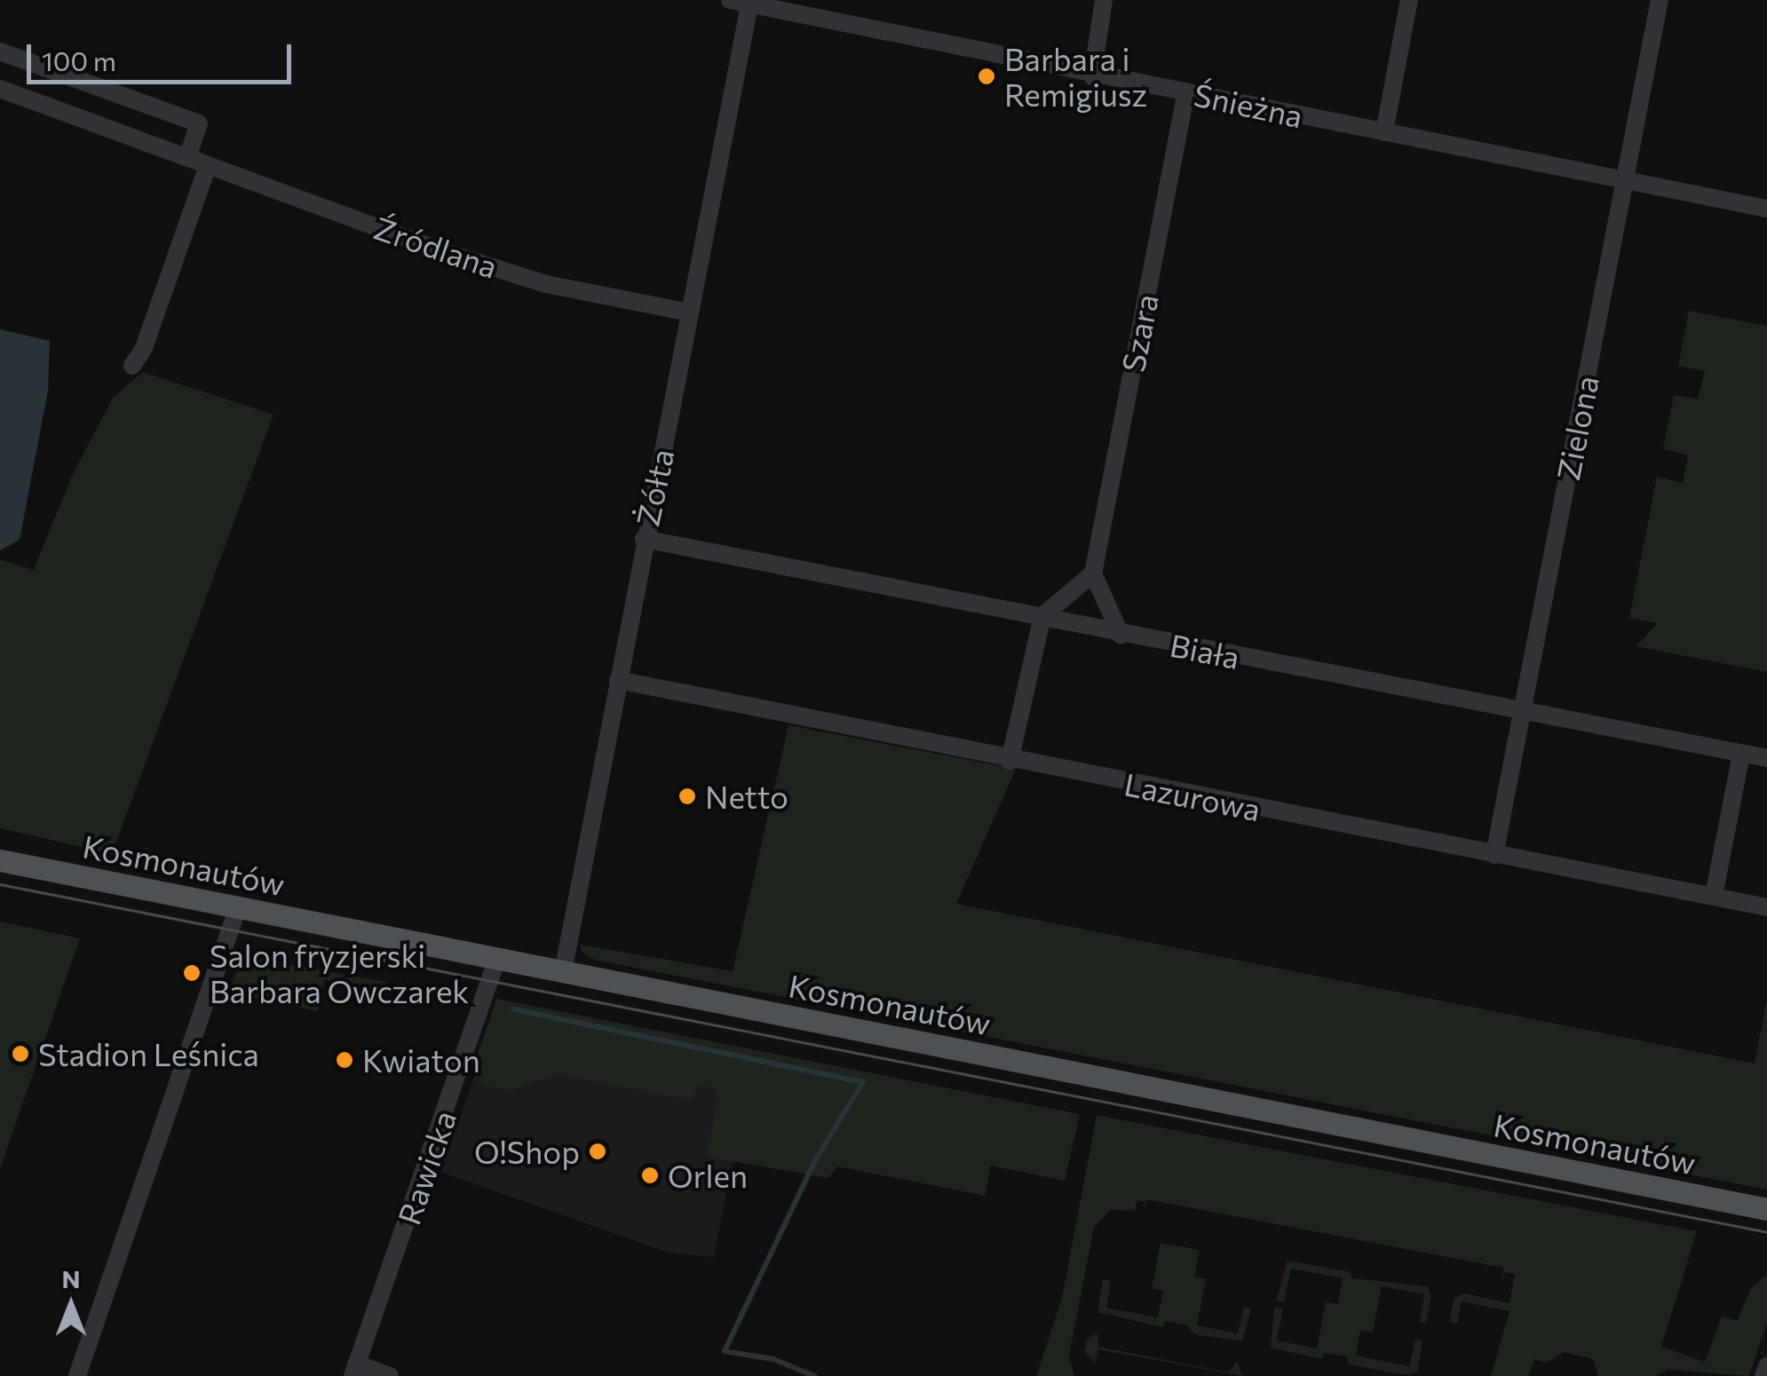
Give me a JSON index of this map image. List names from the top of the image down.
{
  "streets": {
    "main road": ["Kosmonautów"],
    "street": [
      "Śnieżna",
      "Źródlana",
      "Szara",
      "Zielona",
      "Żółta",
      "Biała",
      "Lazurowa",
      "Rawicka"
    ]
  },
  "crossings": [
    ["Śnieżna", "Szara"],
    ["Śnieżna", "Zielona"],
    ["Śnieżna", "Żółta"],
    ["Źródlana", "Żółta"],
    ["Zielona", "Biała"],
    ["Zielona", "Lazurowa"],
    ["Żółta", "Biała"],
    ["Żółta", "Lazurowa"],
    ["Żółta", "Kosmonautów"],
    ["Kosmonautów", "Rawicka"]
  ],
  "places": [
    "Barbara i Remigiusz",
    "Netto",
    "Salon fryzjerski Barbara Owczarek",
    "Stadion Leśnica",
    "Kwiaton",
    "O!Shop",
    "Orlen"
  ],
  "scale_bar": "100 m",
  "north": "top"
}
